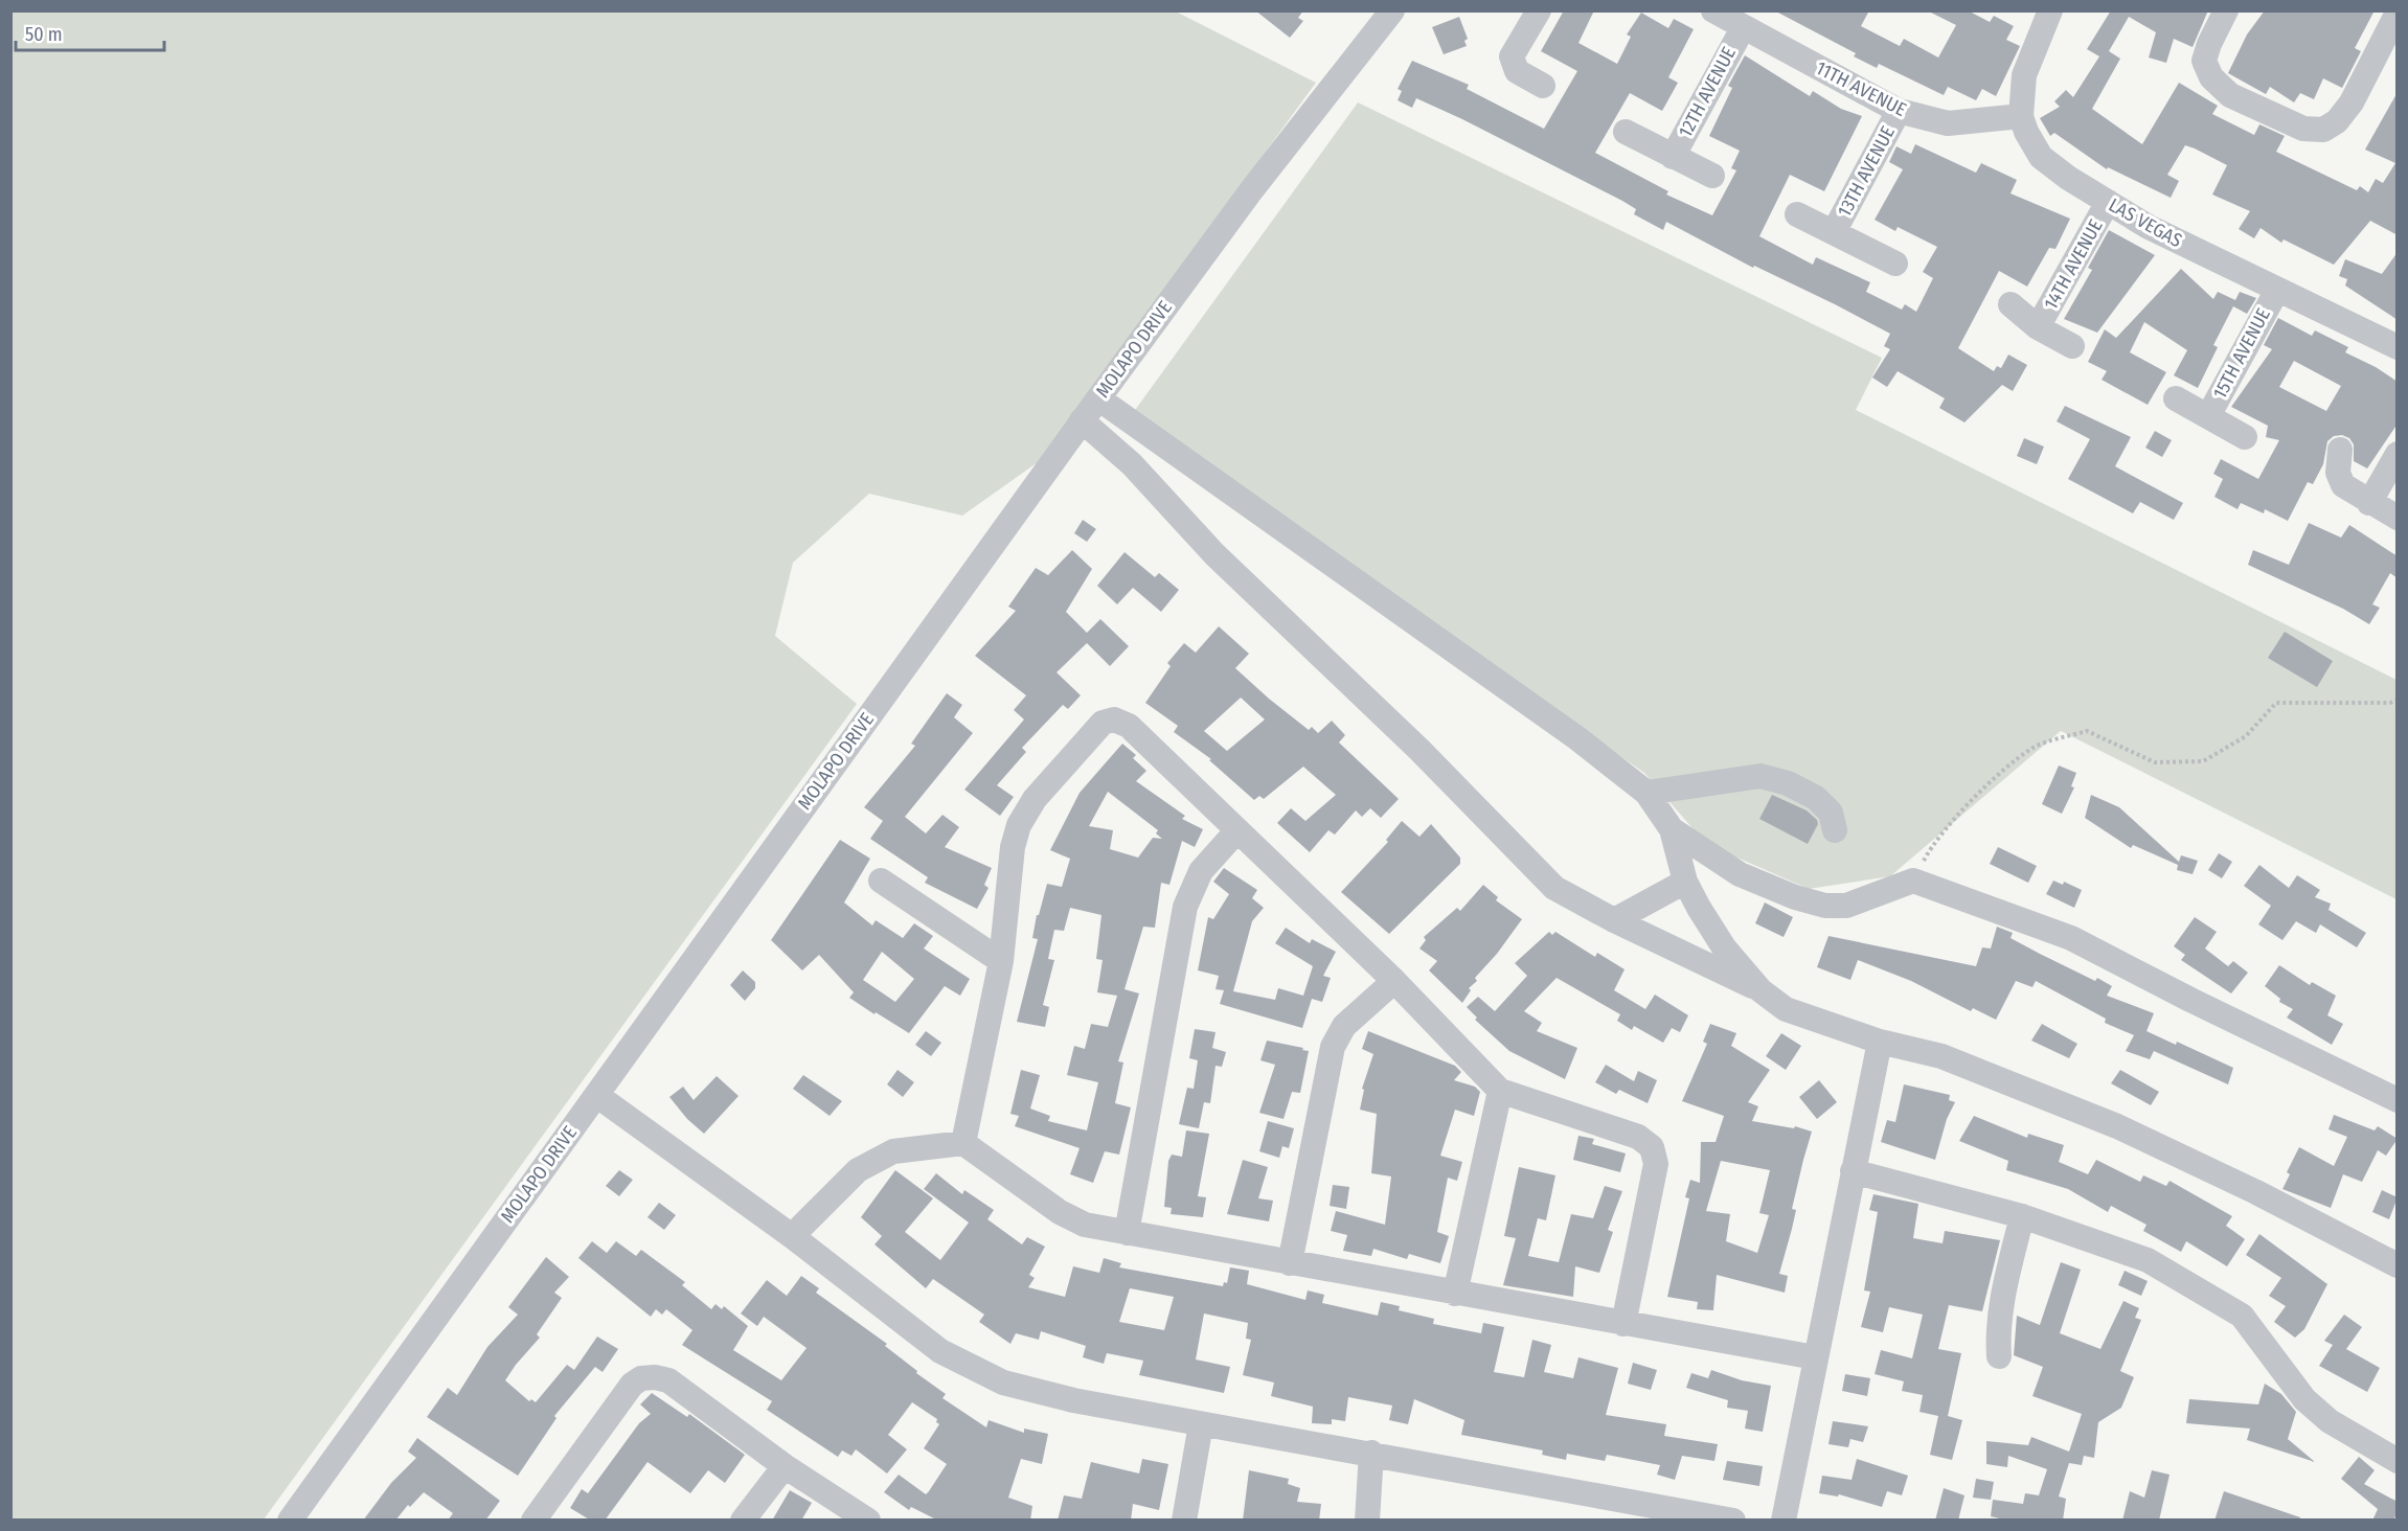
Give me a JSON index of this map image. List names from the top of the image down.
{
  "streets": {
    "street": [
      "11TH AVENUE",
      "12TH AVENUE",
      "13TH AVENUE",
      "LAS VEGAS",
      "14TH AVENUE",
      "MOLAPO DRIVE",
      "15TH AVENUE"
    ]
  },
  "crossings": [
    ["11TH AVENUE", "12TH AVENUE"],
    ["11TH AVENUE", "13TH AVENUE"],
    ["11TH AVENUE", "LAS VEGAS"],
    ["LAS VEGAS", "14TH AVENUE"],
    ["LAS VEGAS", "15TH AVENUE"]
  ],
  "scale_bar": "50 m"
}
